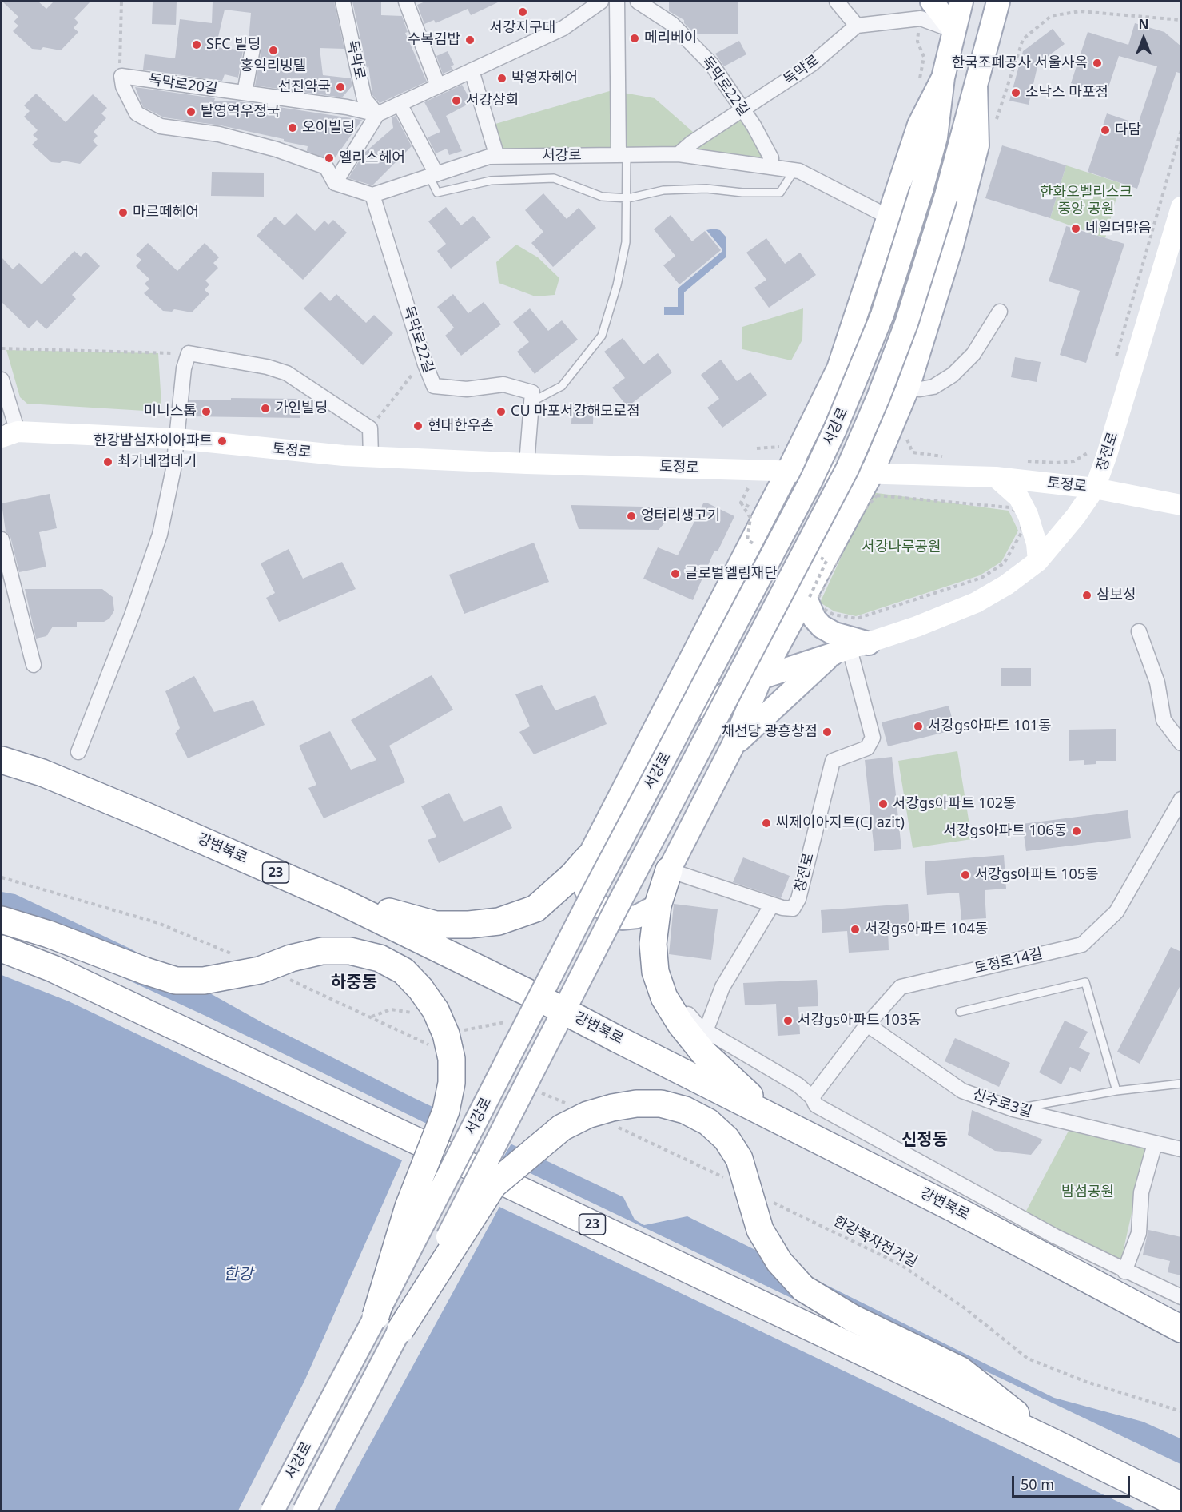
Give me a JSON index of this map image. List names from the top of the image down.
{
  "streets": {
    "highway": ["강변북로", "23"],
    "main road": ["서강로", "토정로", "창전로"],
    "street": [
      "독막로",
      "독막로20길",
      "독막로22길",
      "토정로14길",
      "신수로3길"
    ],
    "path": ["한강북자전거길"]
  },
  "crossings": [
    ["독막로", "독막로20길"],
    ["독막로", "독막로22길"],
    ["독막로", "서강로"],
    ["독막로22길", "서강로"],
    ["토정로", "창전로"],
    ["토정로14길", "신수로3길"]
  ],
  "districts": ["하중동", "신정동"],
  "water": ["한강"],
  "parks": ["한화오벨리스크 중앙 공원", "서강나루공원", "밤섬공원"],
  "places": [
    "서강지구대",
    "메리베이",
    "수복김밥",
    "SFC 빌딩",
    "홍익리빙텔",
    "한국조폐공사 서울사옥",
    "박영자헤어",
    "선진약국",
    "소낙스 마포점",
    "서강상회",
    "탈영역우정국",
    "오이빌딩",
    "다담",
    "엘리스헤어",
    "마르떼헤어",
    "네일더맑음",
    "가인빌딩",
    "미니스톱",
    "CU 마포서강해모로점",
    "현대한우촌",
    "한강밤섬자이아파트",
    "최가네껍데기",
    "엉터리생고기",
    "글로벌엘림재단",
    "삼보성",
    "서강gs아파트 101동",
    "채선당 광흥창점",
    "서강gs아파트 102동",
    "씨제이아지트(CJ azit)",
    "서강gs아파트 106동",
    "서강gs아파트 105동",
    "서강gs아파트 104동",
    "서강gs아파트 103동"
  ],
  "scale_bar": "50 m",
  "north": "top"
}
